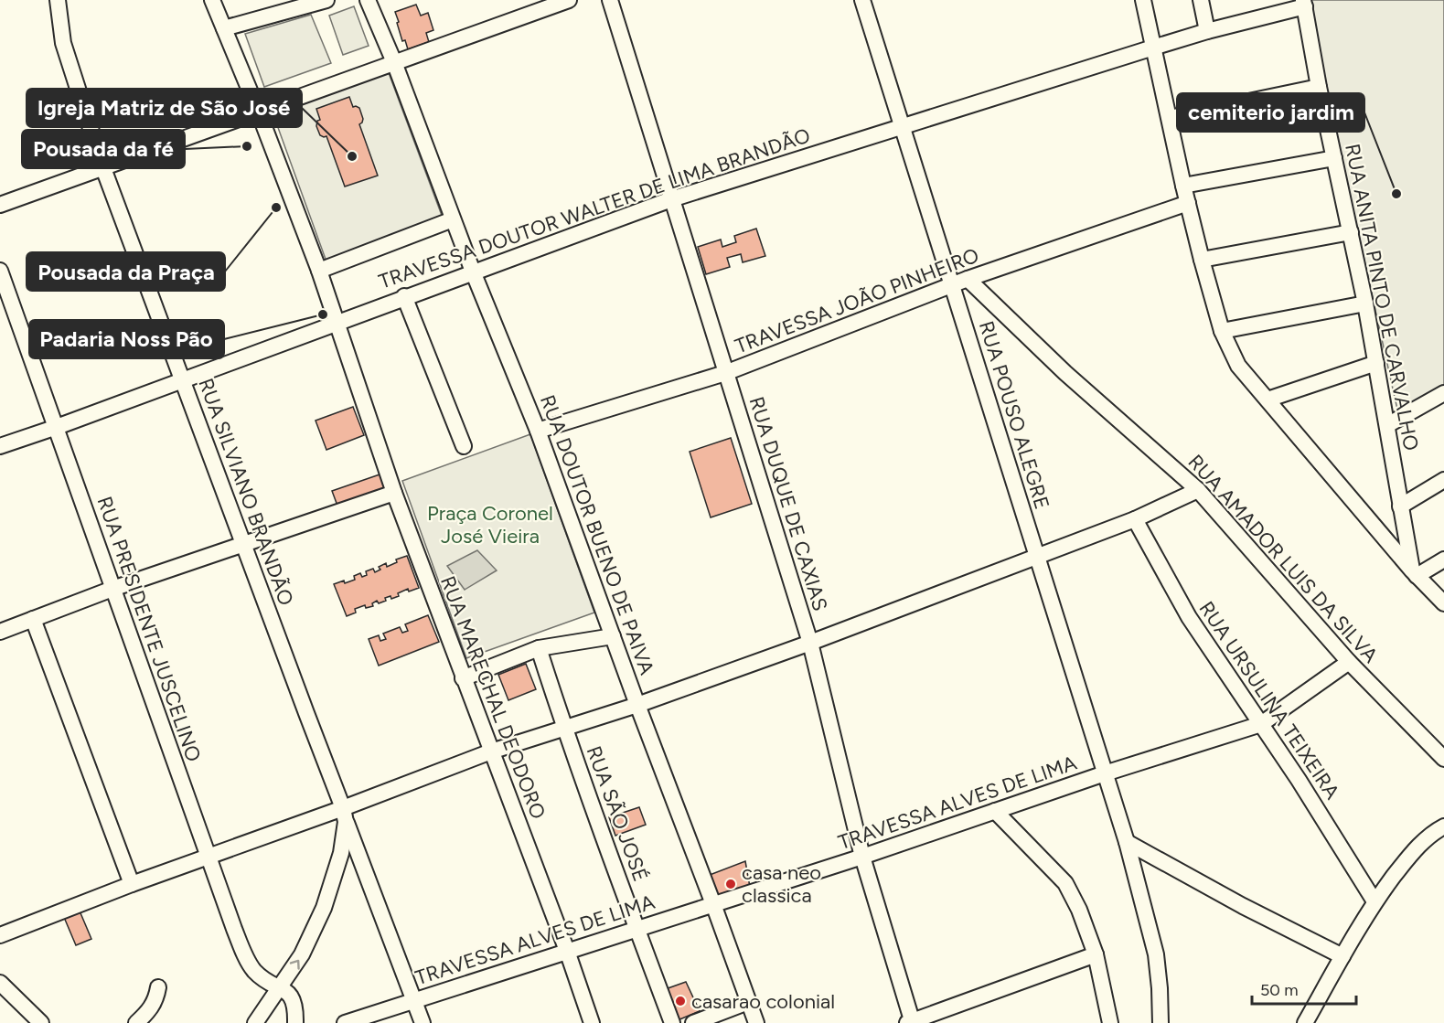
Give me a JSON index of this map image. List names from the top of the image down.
{
  "streets": {
    "street": [
      "TRAVESSA DOUTOR WALTER DE LIMA BRANDÃO",
      "RUA ANITA PINTO DE CARVALHO",
      "TRAVESSA JOÃO PINHEIRO",
      "RUA POUSO ALEGRE",
      "RUA SILVIANO BRANDÃO",
      "RUA DUQUE DE CAXIAS",
      "RUA DOUTOR BUENO DE PAIVA",
      "RUA AMADOR LUIS DA SILVA",
      "RUA PRESIDENTE JUSCELINO",
      "RUA MARECHAL DEODORO",
      "RUA URSULINA TEIXEIRA",
      "TRAVESSA ALVES DE LIMA",
      "RUA SÃO JOSÉ"
    ]
  },
  "crossings": [
    ["TRAVESSA DOUTOR WALTER DE LIMA BRANDÃO", "RUA ANITA PINTO DE CARVALHO"],
    ["TRAVESSA DOUTOR WALTER DE LIMA BRANDÃO", "RUA POUSO ALEGRE"],
    ["TRAVESSA DOUTOR WALTER DE LIMA BRANDÃO", "RUA SILVIANO BRANDÃO"],
    ["TRAVESSA DOUTOR WALTER DE LIMA BRANDÃO", "RUA DUQUE DE CAXIAS"],
    ["TRAVESSA DOUTOR WALTER DE LIMA BRANDÃO", "RUA DOUTOR BUENO DE PAIVA"],
    ["TRAVESSA DOUTOR WALTER DE LIMA BRANDÃO", "RUA PRESIDENTE JUSCELINO"],
    ["TRAVESSA DOUTOR WALTER DE LIMA BRANDÃO", "RUA MARECHAL DEODORO"],
    ["TRAVESSA JOÃO PINHEIRO", "RUA POUSO ALEGRE"],
    ["TRAVESSA JOÃO PINHEIRO", "RUA DUQUE DE CAXIAS"],
    ["TRAVESSA JOÃO PINHEIRO", "RUA DOUTOR BUENO DE PAIVA"],
    ["TRAVESSA JOÃO PINHEIRO", "RUA AMADOR LUIS DA SILVA"],
    ["RUA POUSO ALEGRE", "TRAVESSA ALVES DE LIMA"],
    ["RUA SILVIANO BRANDÃO", "TRAVESSA ALVES DE LIMA"],
    ["RUA DUQUE DE CAXIAS", "TRAVESSA ALVES DE LIMA"],
    ["RUA DOUTOR BUENO DE PAIVA", "TRAVESSA ALVES DE LIMA"],
    ["RUA AMADOR LUIS DA SILVA", "TRAVESSA ALVES DE LIMA"],
    ["RUA MARECHAL DEODORO", "TRAVESSA ALVES DE LIMA"],
    ["RUA URSULINA TEIXEIRA", "TRAVESSA ALVES DE LIMA"],
    ["TRAVESSA ALVES DE LIMA", "RUA SÃO JOSÉ"]
  ],
  "parks": ["Praça Coronel José Vieira"],
  "places": [
    "Pousada da fé",
    "Igreja Matriz de São José",
    "cemiterio jardim",
    "Pousada da Praça",
    "Padaria Noss Pão",
    "casa neo classica",
    "casarao colonial"
  ],
  "scale_bar": "50 m"
}
